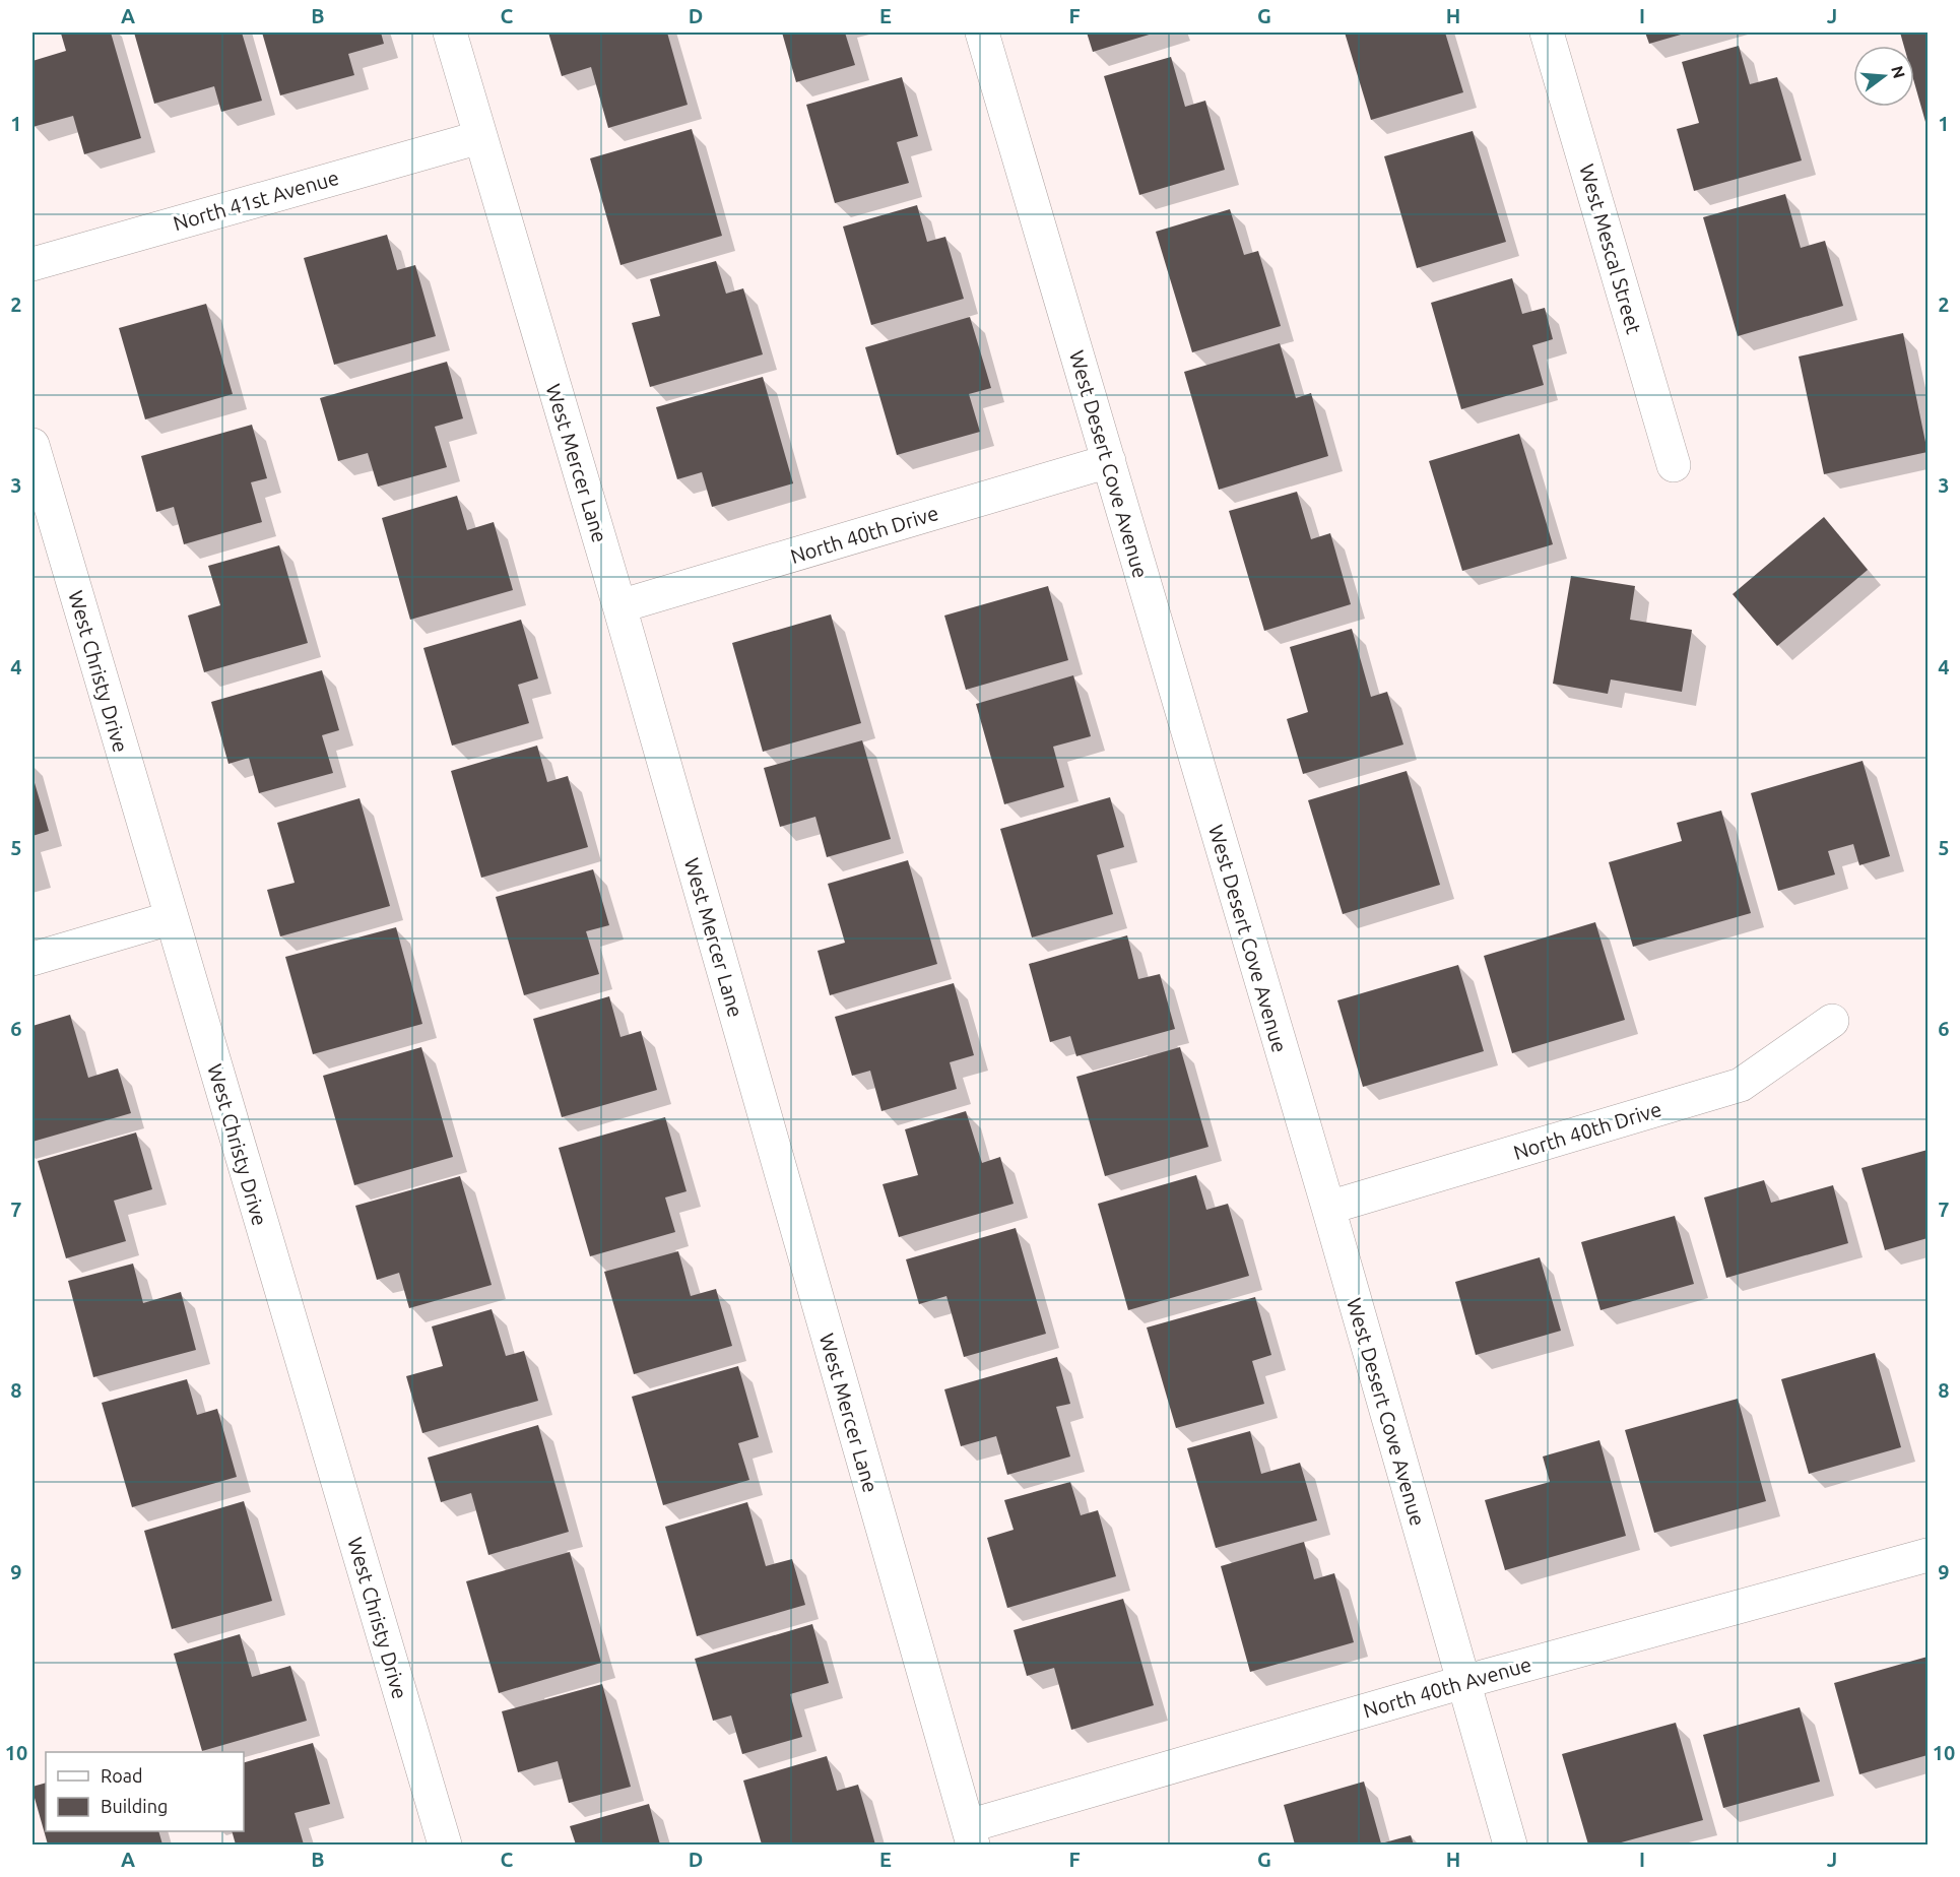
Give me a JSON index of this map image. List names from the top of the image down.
{
  "streets": {
    "street": [
      "North 41st Avenue",
      "West Mescal Street",
      "West Mercer Lane",
      "West Desert Cove Avenue",
      "North 40th Drive",
      "West Christy Drive",
      "North 40th Avenue"
    ]
  },
  "crossings": [
    ["North 41st Avenue", "West Mercer Lane"],
    ["West Mercer Lane", "North 40th Drive"],
    ["West Mercer Lane", "North 40th Avenue"],
    ["West Desert Cove Avenue", "North 40th Drive"],
    ["West Desert Cove Avenue", "North 40th Avenue"]
  ],
  "legend": ["Road", "Building"],
  "north": "right",
  "grid": {
    "columns": [
      "A",
      "B",
      "C",
      "D",
      "E",
      "F",
      "G",
      "H",
      "I",
      "J"
    ],
    "rows": [
      "1",
      "2",
      "3",
      "4",
      "5",
      "6",
      "7",
      "8",
      "9",
      "10"
    ]
  }
}
